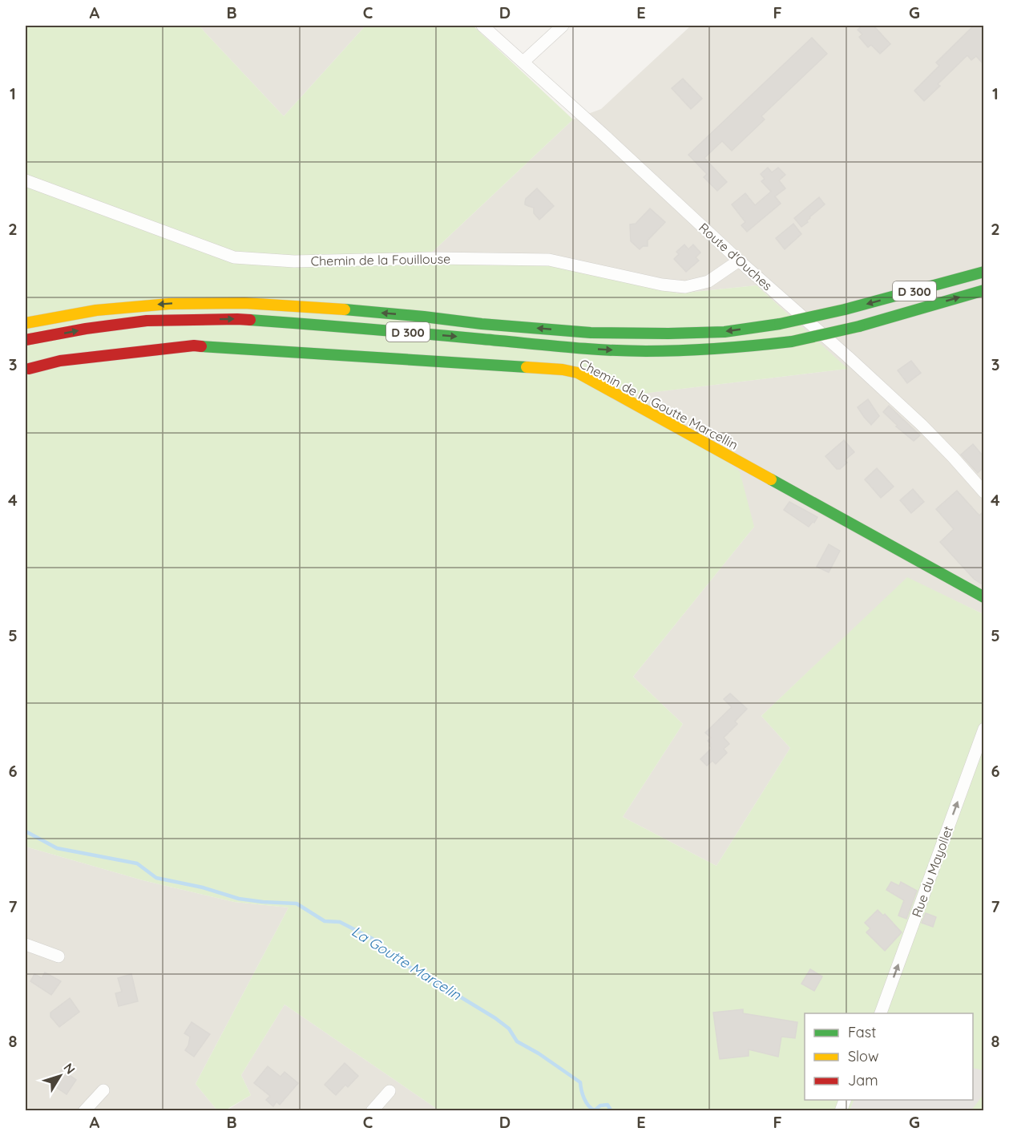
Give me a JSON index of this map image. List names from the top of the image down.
{
  "streets": {
    "main road": ["D 300", "Chemin de la Goutte Marcellin"],
    "street": ["Route d'Ouches", "Chemin de la Fouillouse", "Rue du Mayollet"]
  },
  "crossings": [
    ["Route d'Ouches", "Chemin de la Fouillouse"]
  ],
  "one_way": ["Rue du Mayollet"],
  "water": ["La Goutte Marcelin"],
  "legend": ["Fast", "Slow", "Jam"],
  "north": "top right",
  "grid": {
    "columns": [
      "A",
      "B",
      "C",
      "D",
      "E",
      "F",
      "G"
    ],
    "rows": [
      "1",
      "2",
      "3",
      "4",
      "5",
      "6",
      "7",
      "8"
    ]
  }
}
